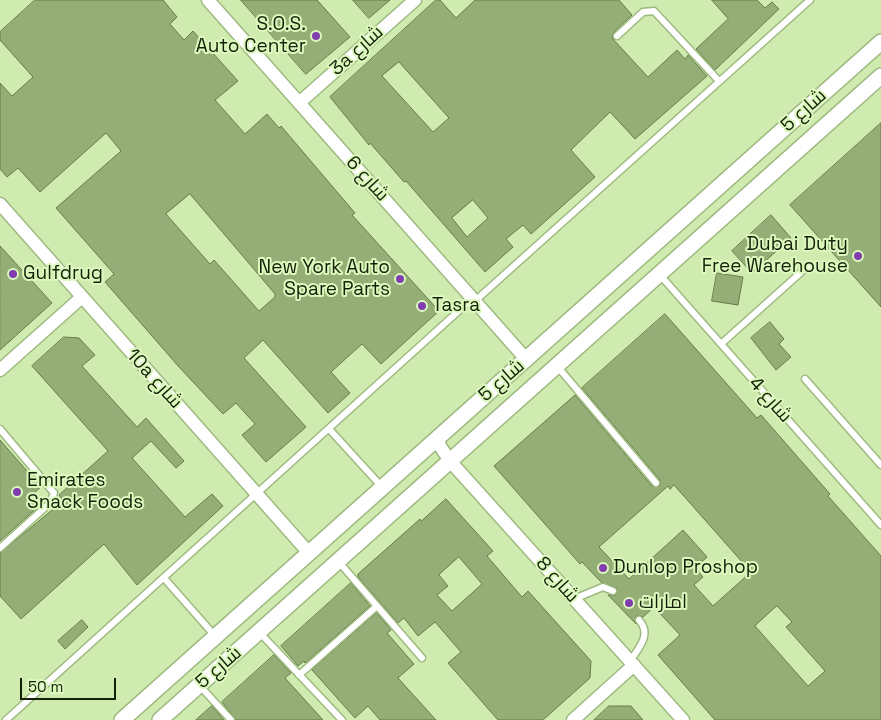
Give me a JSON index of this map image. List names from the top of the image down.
{
  "streets": {
    "street": [
      "3a شارع",
      "شارع 5",
      "شارع 6",
      "10a شارع",
      "شارع 8"
    ],
    "lane": ["شارع 4"]
  },
  "crossings": [
    ["3a شارع", "شارع 6"],
    ["شارع 5", "شارع 6"],
    ["شارع 5", "10a شارع"],
    ["شارع 5", "شارع 4"],
    ["شارع 5", "شارع 8"]
  ],
  "places": [
    "S.O.S. Auto Center",
    "Dubai Duty Free Warehouse",
    "Gulfdrug",
    "New York Auto Spare Parts",
    "Tasra",
    "Emirates Snack Foods",
    "Dunlop Proshop",
    "امارات"
  ],
  "scale_bar": "50 m"
}
